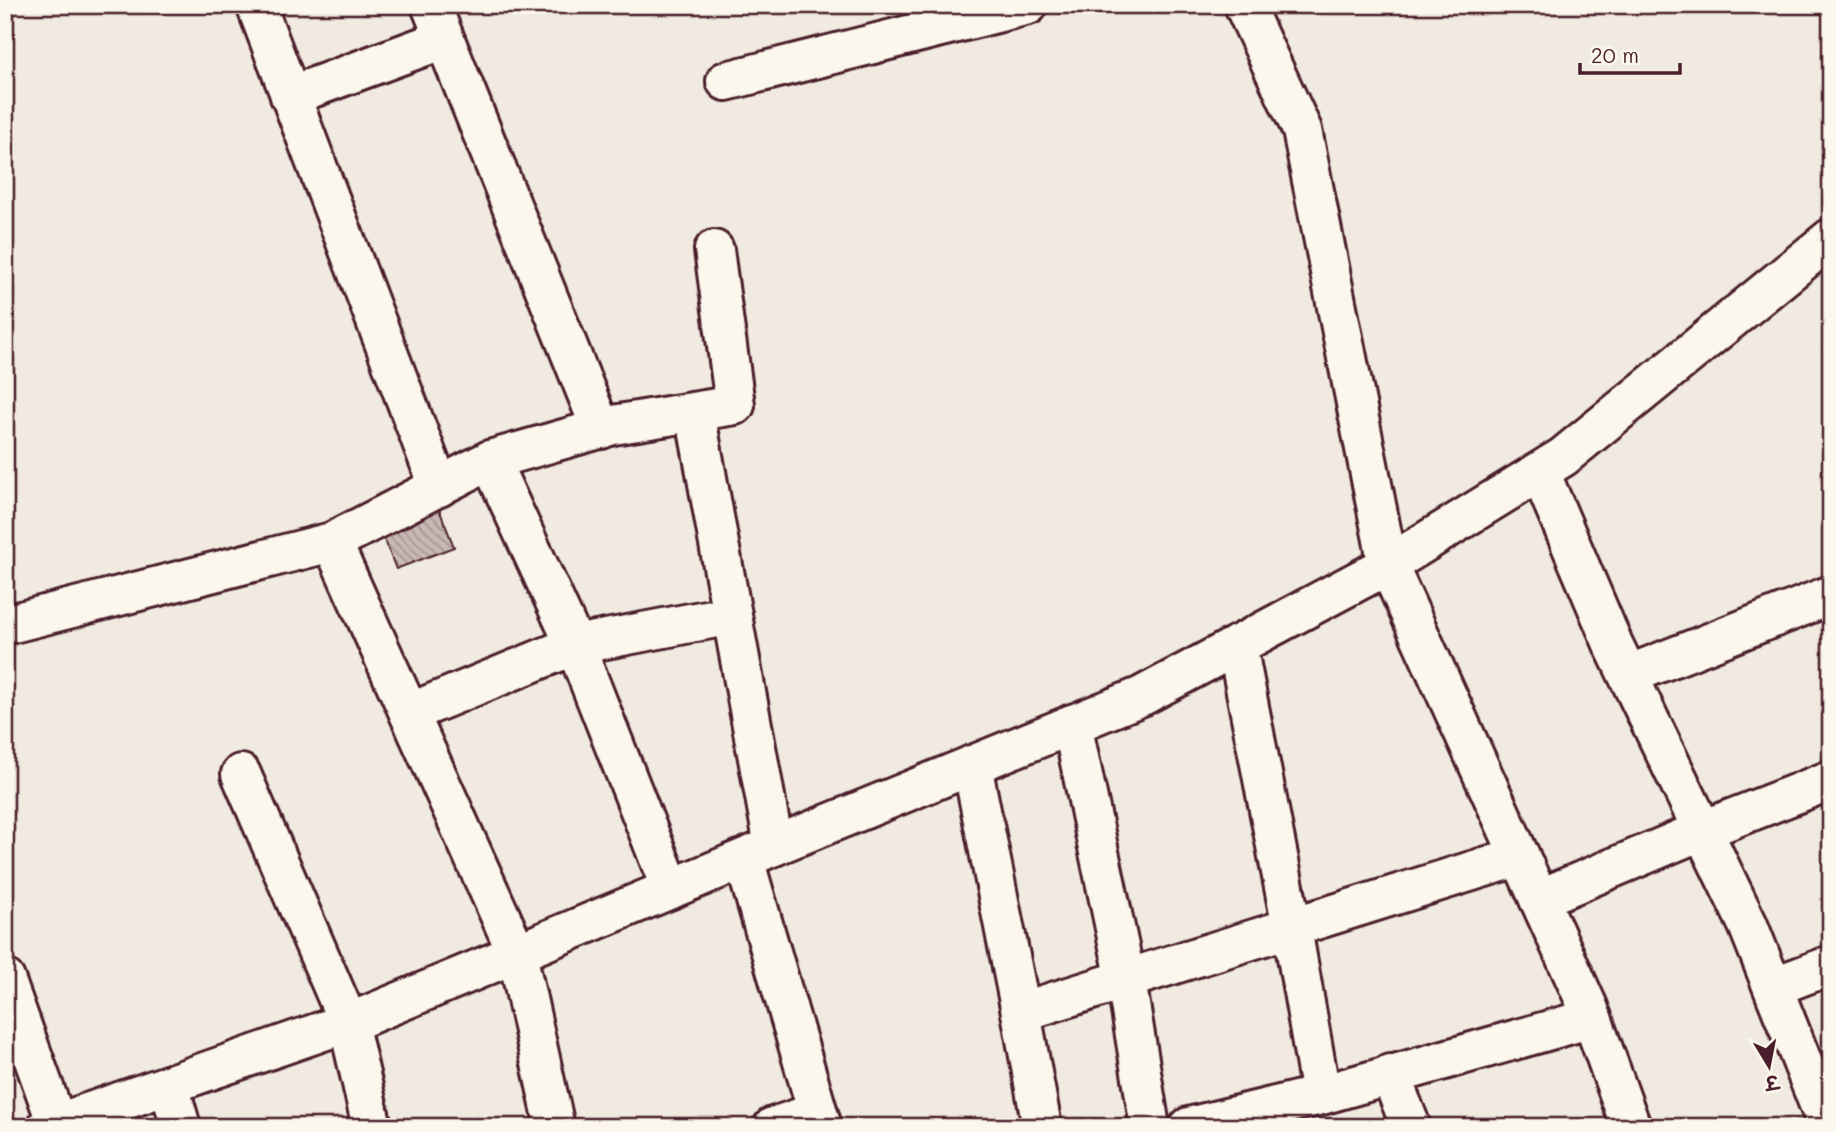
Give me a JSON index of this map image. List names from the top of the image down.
{
  "scale_bar": "20 m",
  "north": "bottom"
}
